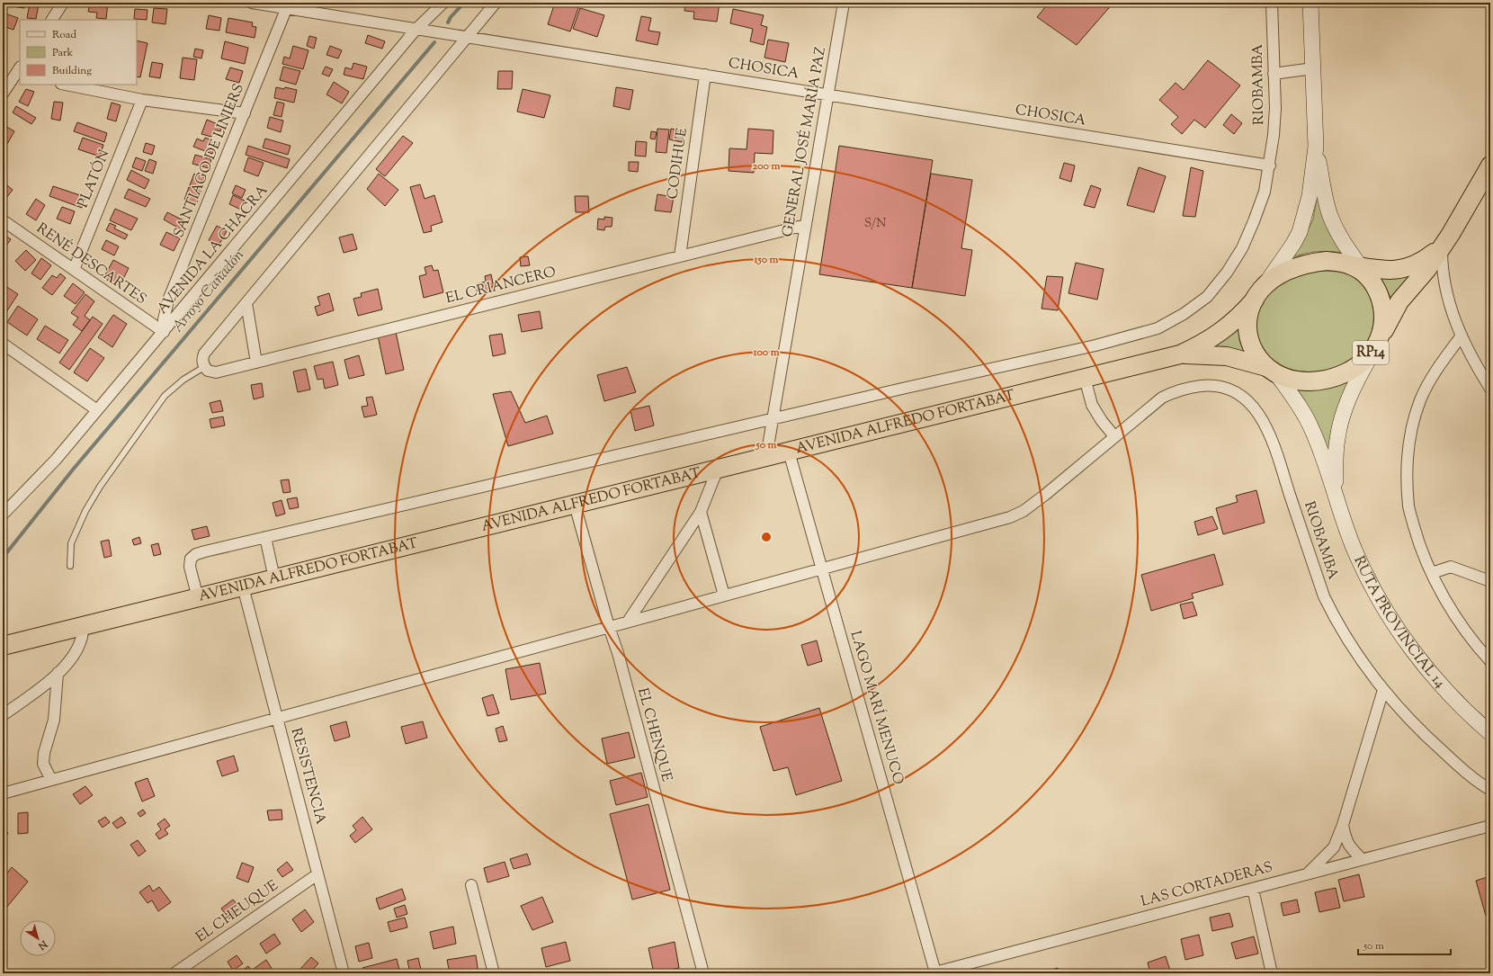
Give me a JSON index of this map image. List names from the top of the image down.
{
  "streets": {
    "highway": ["RP14", "AVENIDA ALFREDO FORTABAT", "RUTA PROVINCIAL 14"],
    "street": [
      "CHOSICA",
      "RIOBAMBA",
      "GENERAL JOSÉ MARÍA PAZ",
      "SANTIAGO DE LINIERS",
      "CODIHUE",
      "PLATÓN",
      "AVENIDA LA CHACRA",
      "RENÉ DESCARTES",
      "EL CRIANCERO",
      "LAGO MARÍ MENUCO",
      "EL CHENQUE",
      "RESISTENCIA",
      "LAS CORTADERAS",
      "EL CHEUQUE"
    ]
  },
  "crossings": [
    ["CHOSICA", "RIOBAMBA"],
    ["CHOSICA", "GENERAL JOSÉ MARÍA PAZ"],
    ["CHOSICA", "SANTIAGO DE LINIERS"],
    ["CHOSICA", "CODIHUE"],
    ["CHOSICA", "AVENIDA LA CHACRA"],
    ["RIOBAMBA", "GENERAL JOSÉ MARÍA PAZ"],
    ["RIOBAMBA", "AVENIDA ALFREDO FORTABAT"],
    ["RIOBAMBA", "LAGO MARÍ MENUCO"],
    ["RIOBAMBA", "EL CHENQUE"],
    ["RIOBAMBA", "RESISTENCIA"],
    ["GENERAL JOSÉ MARÍA PAZ", "EL CRIANCERO"],
    ["GENERAL JOSÉ MARÍA PAZ", "AVENIDA ALFREDO FORTABAT"],
    ["SANTIAGO DE LINIERS", "AVENIDA LA CHACRA"],
    ["SANTIAGO DE LINIERS", "RENÉ DESCARTES"],
    ["CODIHUE", "EL CRIANCERO"],
    ["PLATÓN", "RENÉ DESCARTES"],
    ["AVENIDA LA CHACRA", "RENÉ DESCARTES"],
    ["AVENIDA ALFREDO FORTABAT", "RUTA PROVINCIAL 14"],
    ["AVENIDA ALFREDO FORTABAT", "LAGO MARÍ MENUCO"],
    ["AVENIDA ALFREDO FORTABAT", "EL CHENQUE"],
    ["AVENIDA ALFREDO FORTABAT", "RESISTENCIA"],
    ["LAGO MARÍ MENUCO", "LAS CORTADERAS"],
    ["RESISTENCIA", "EL CHEUQUE"]
  ],
  "water": ["Arroyo Cañadón"],
  "house_numbers": ["S/N"],
  "legend": ["Road", "Park", "Building"],
  "scale_bar": "50 m",
  "north": "bottom right",
  "rings": [
    "200 m",
    "150 m",
    "100 m",
    "50 m"
  ]
}
